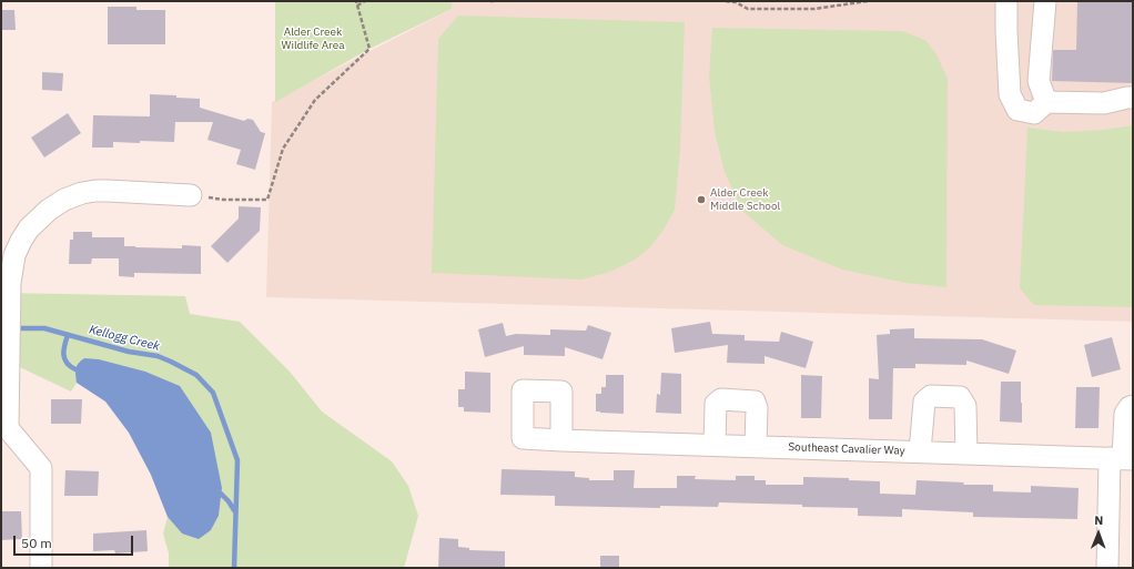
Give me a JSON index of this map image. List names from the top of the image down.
{
  "streets": {
    "street": ["Southeast Cavalier Way"]
  },
  "water": ["Kellogg Creek"],
  "parks": ["Alder Creek Wildlife Area"],
  "places": ["Alder Creek Middle School"],
  "scale_bar": "50 m",
  "north": "top"
}
